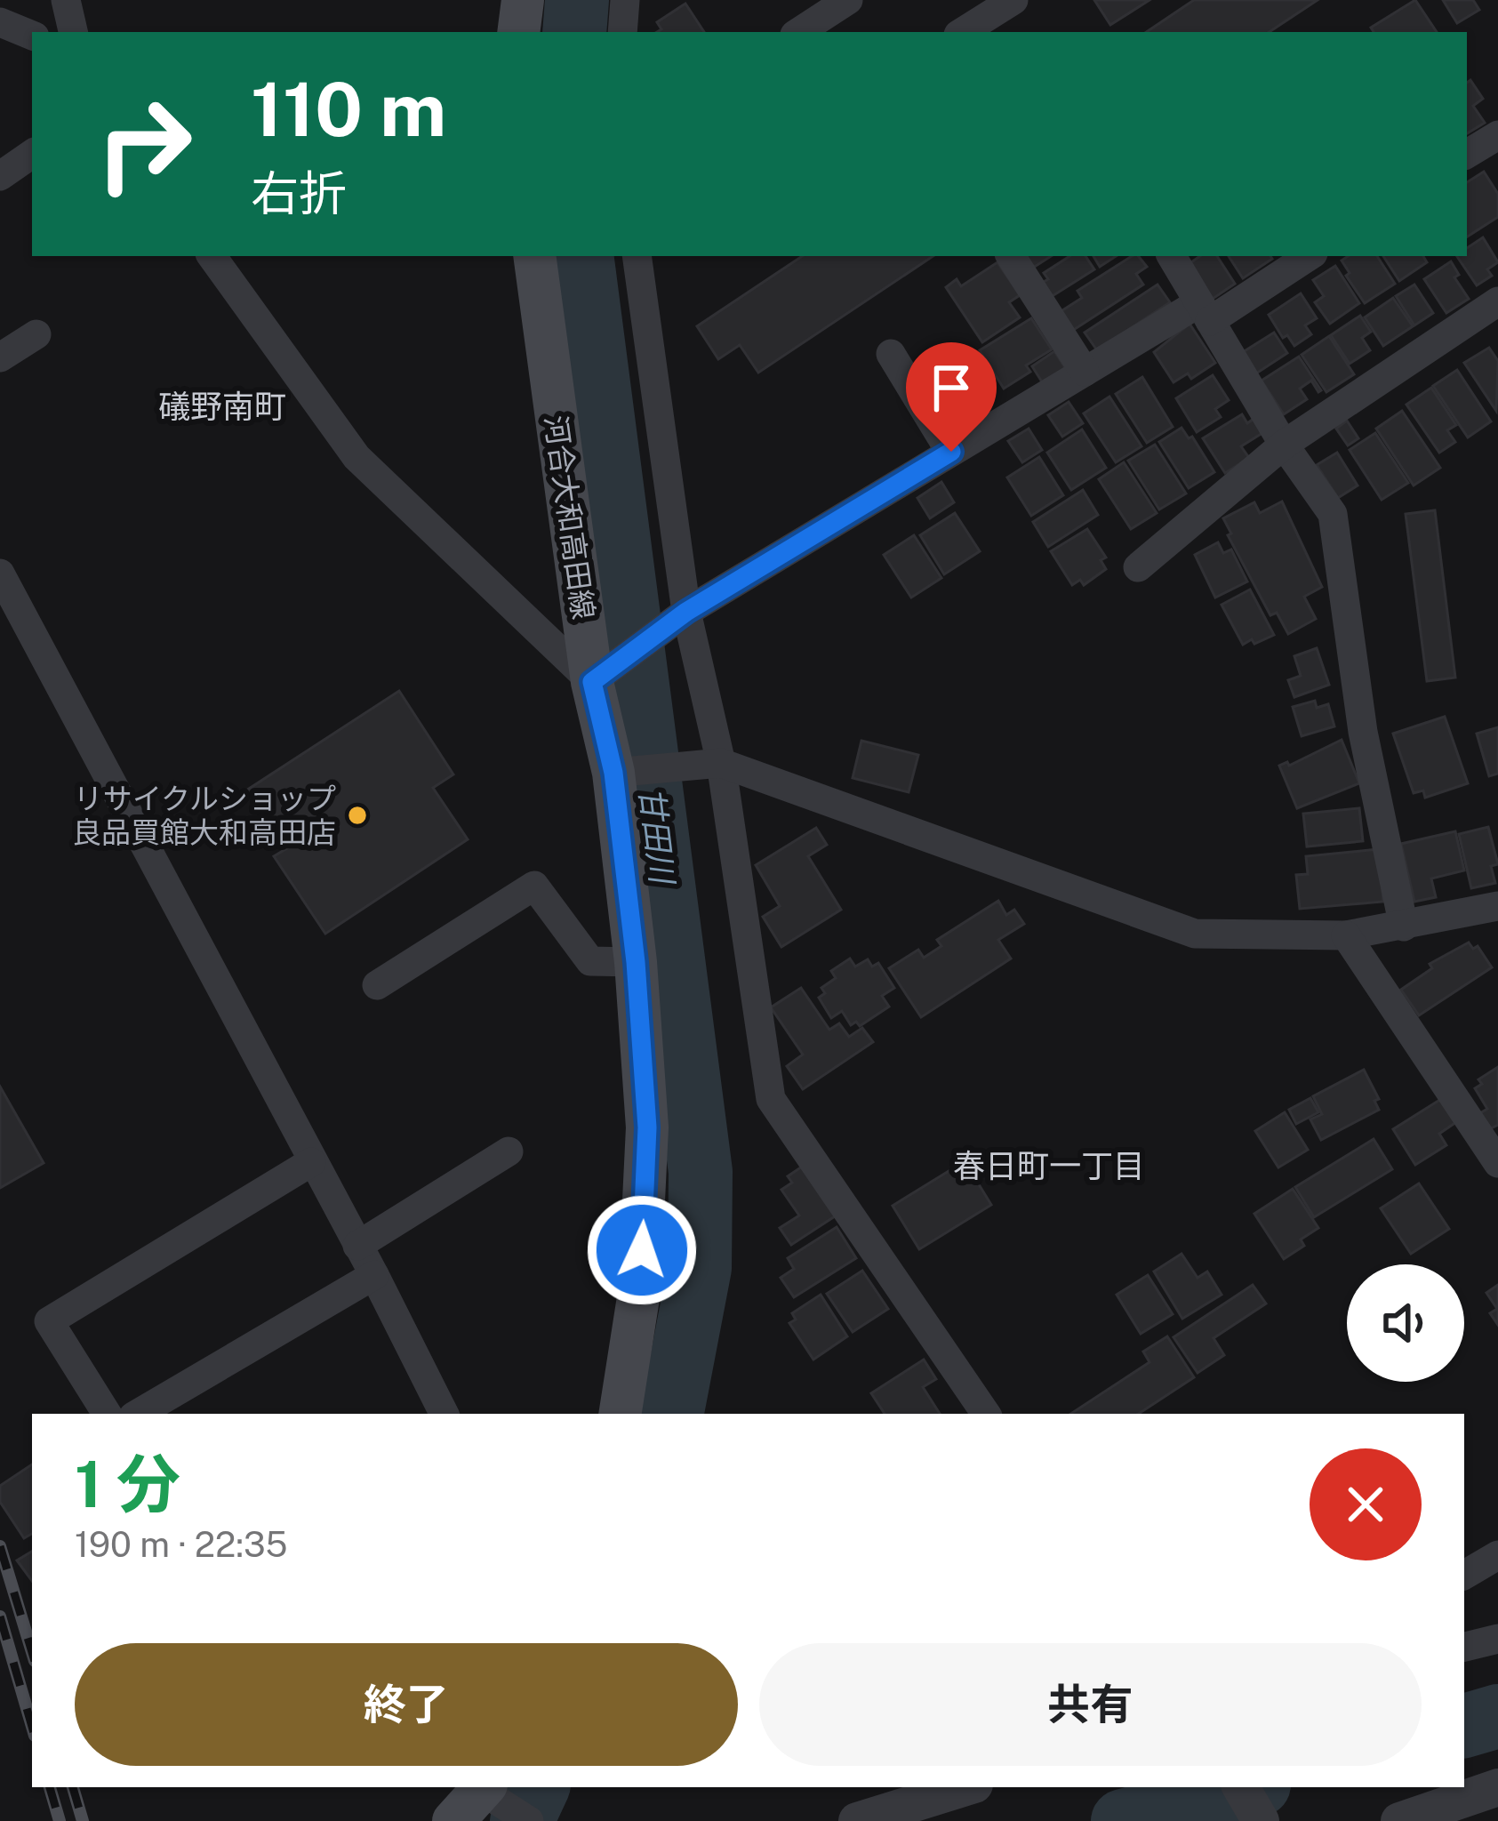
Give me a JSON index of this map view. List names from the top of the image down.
{
  "streets": {
    "main road": ["河合大和高田線"]
  },
  "districts": ["礒野南町", "春日町一丁目"],
  "water": ["甘田川"],
  "places": ["リサイクルショップ 良品買館大和高田店"],
  "page": {
    "turn": ["110 m", "右折"],
    "heading": ["1 分", "190 m · 22:35"],
    "buttons": ["終了", "共有"]
  }
}
